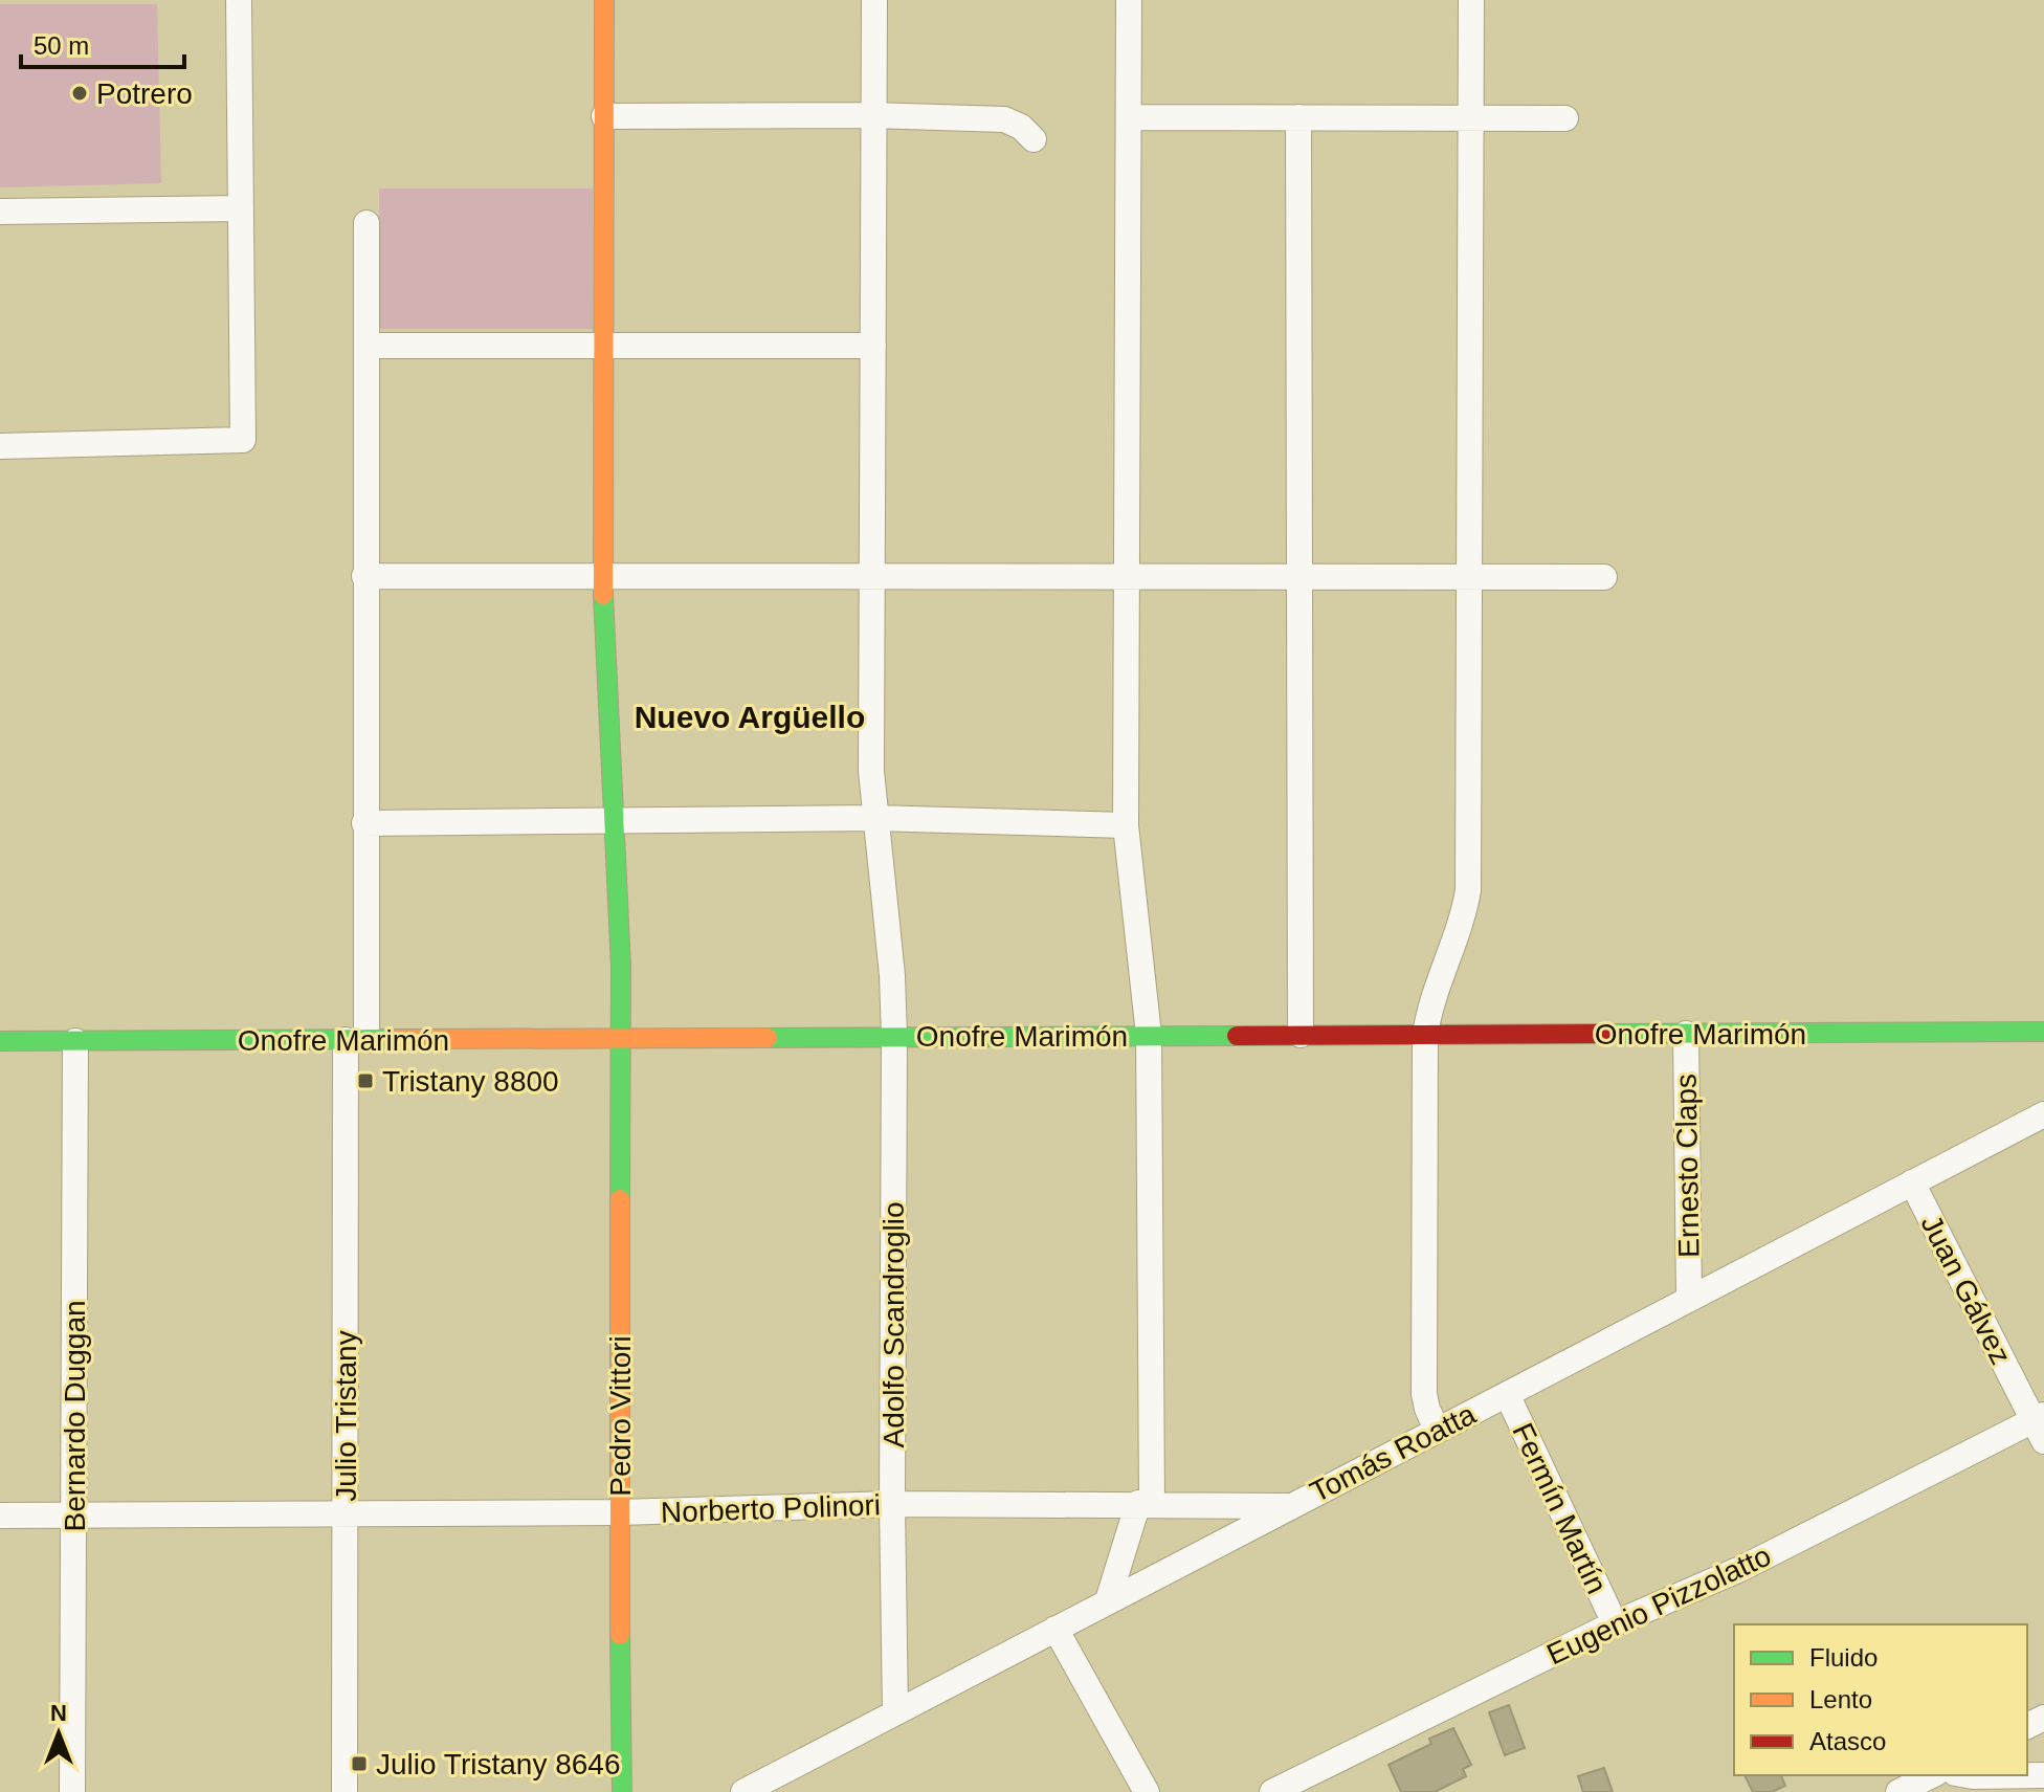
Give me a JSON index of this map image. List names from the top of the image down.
{
  "streets": {
    "street": [
      "Onofre Marimón",
      "Ernesto Claps",
      "Juan Gálvez",
      "Adolfo Scandroglio",
      "Bernardo Duggan",
      "Julio Tristany",
      "Pedro Vittori",
      "Tomás Roatta",
      "Norberto Polinori",
      "Fermín Martín",
      "Eugenio Pizzolatto"
    ]
  },
  "crossings": [
    ["Onofre Marimón", "Ernesto Claps"],
    ["Onofre Marimón", "Adolfo Scandroglio"],
    ["Onofre Marimón", "Bernardo Duggan"],
    ["Onofre Marimón", "Julio Tristany"],
    ["Onofre Marimón", "Pedro Vittori"],
    ["Ernesto Claps", "Tomás Roatta"],
    ["Juan Gálvez", "Tomás Roatta"],
    ["Juan Gálvez", "Eugenio Pizzolatto"],
    ["Adolfo Scandroglio", "Tomás Roatta"],
    ["Adolfo Scandroglio", "Norberto Polinori"],
    ["Bernardo Duggan", "Norberto Polinori"],
    ["Julio Tristany", "Norberto Polinori"],
    ["Pedro Vittori", "Norberto Polinori"],
    ["Tomás Roatta", "Norberto Polinori"],
    ["Tomás Roatta", "Fermín Martín"],
    ["Fermín Martín", "Eugenio Pizzolatto"]
  ],
  "districts": ["Nuevo Argüello"],
  "places": {
    "other": ["Potrero"],
    "transit": ["Tristany 8800", "Julio Tristany 8646"]
  },
  "legend": ["Fluido", "Lento", "Atasco"],
  "scale_bar": "50 m",
  "north": "top"
}
